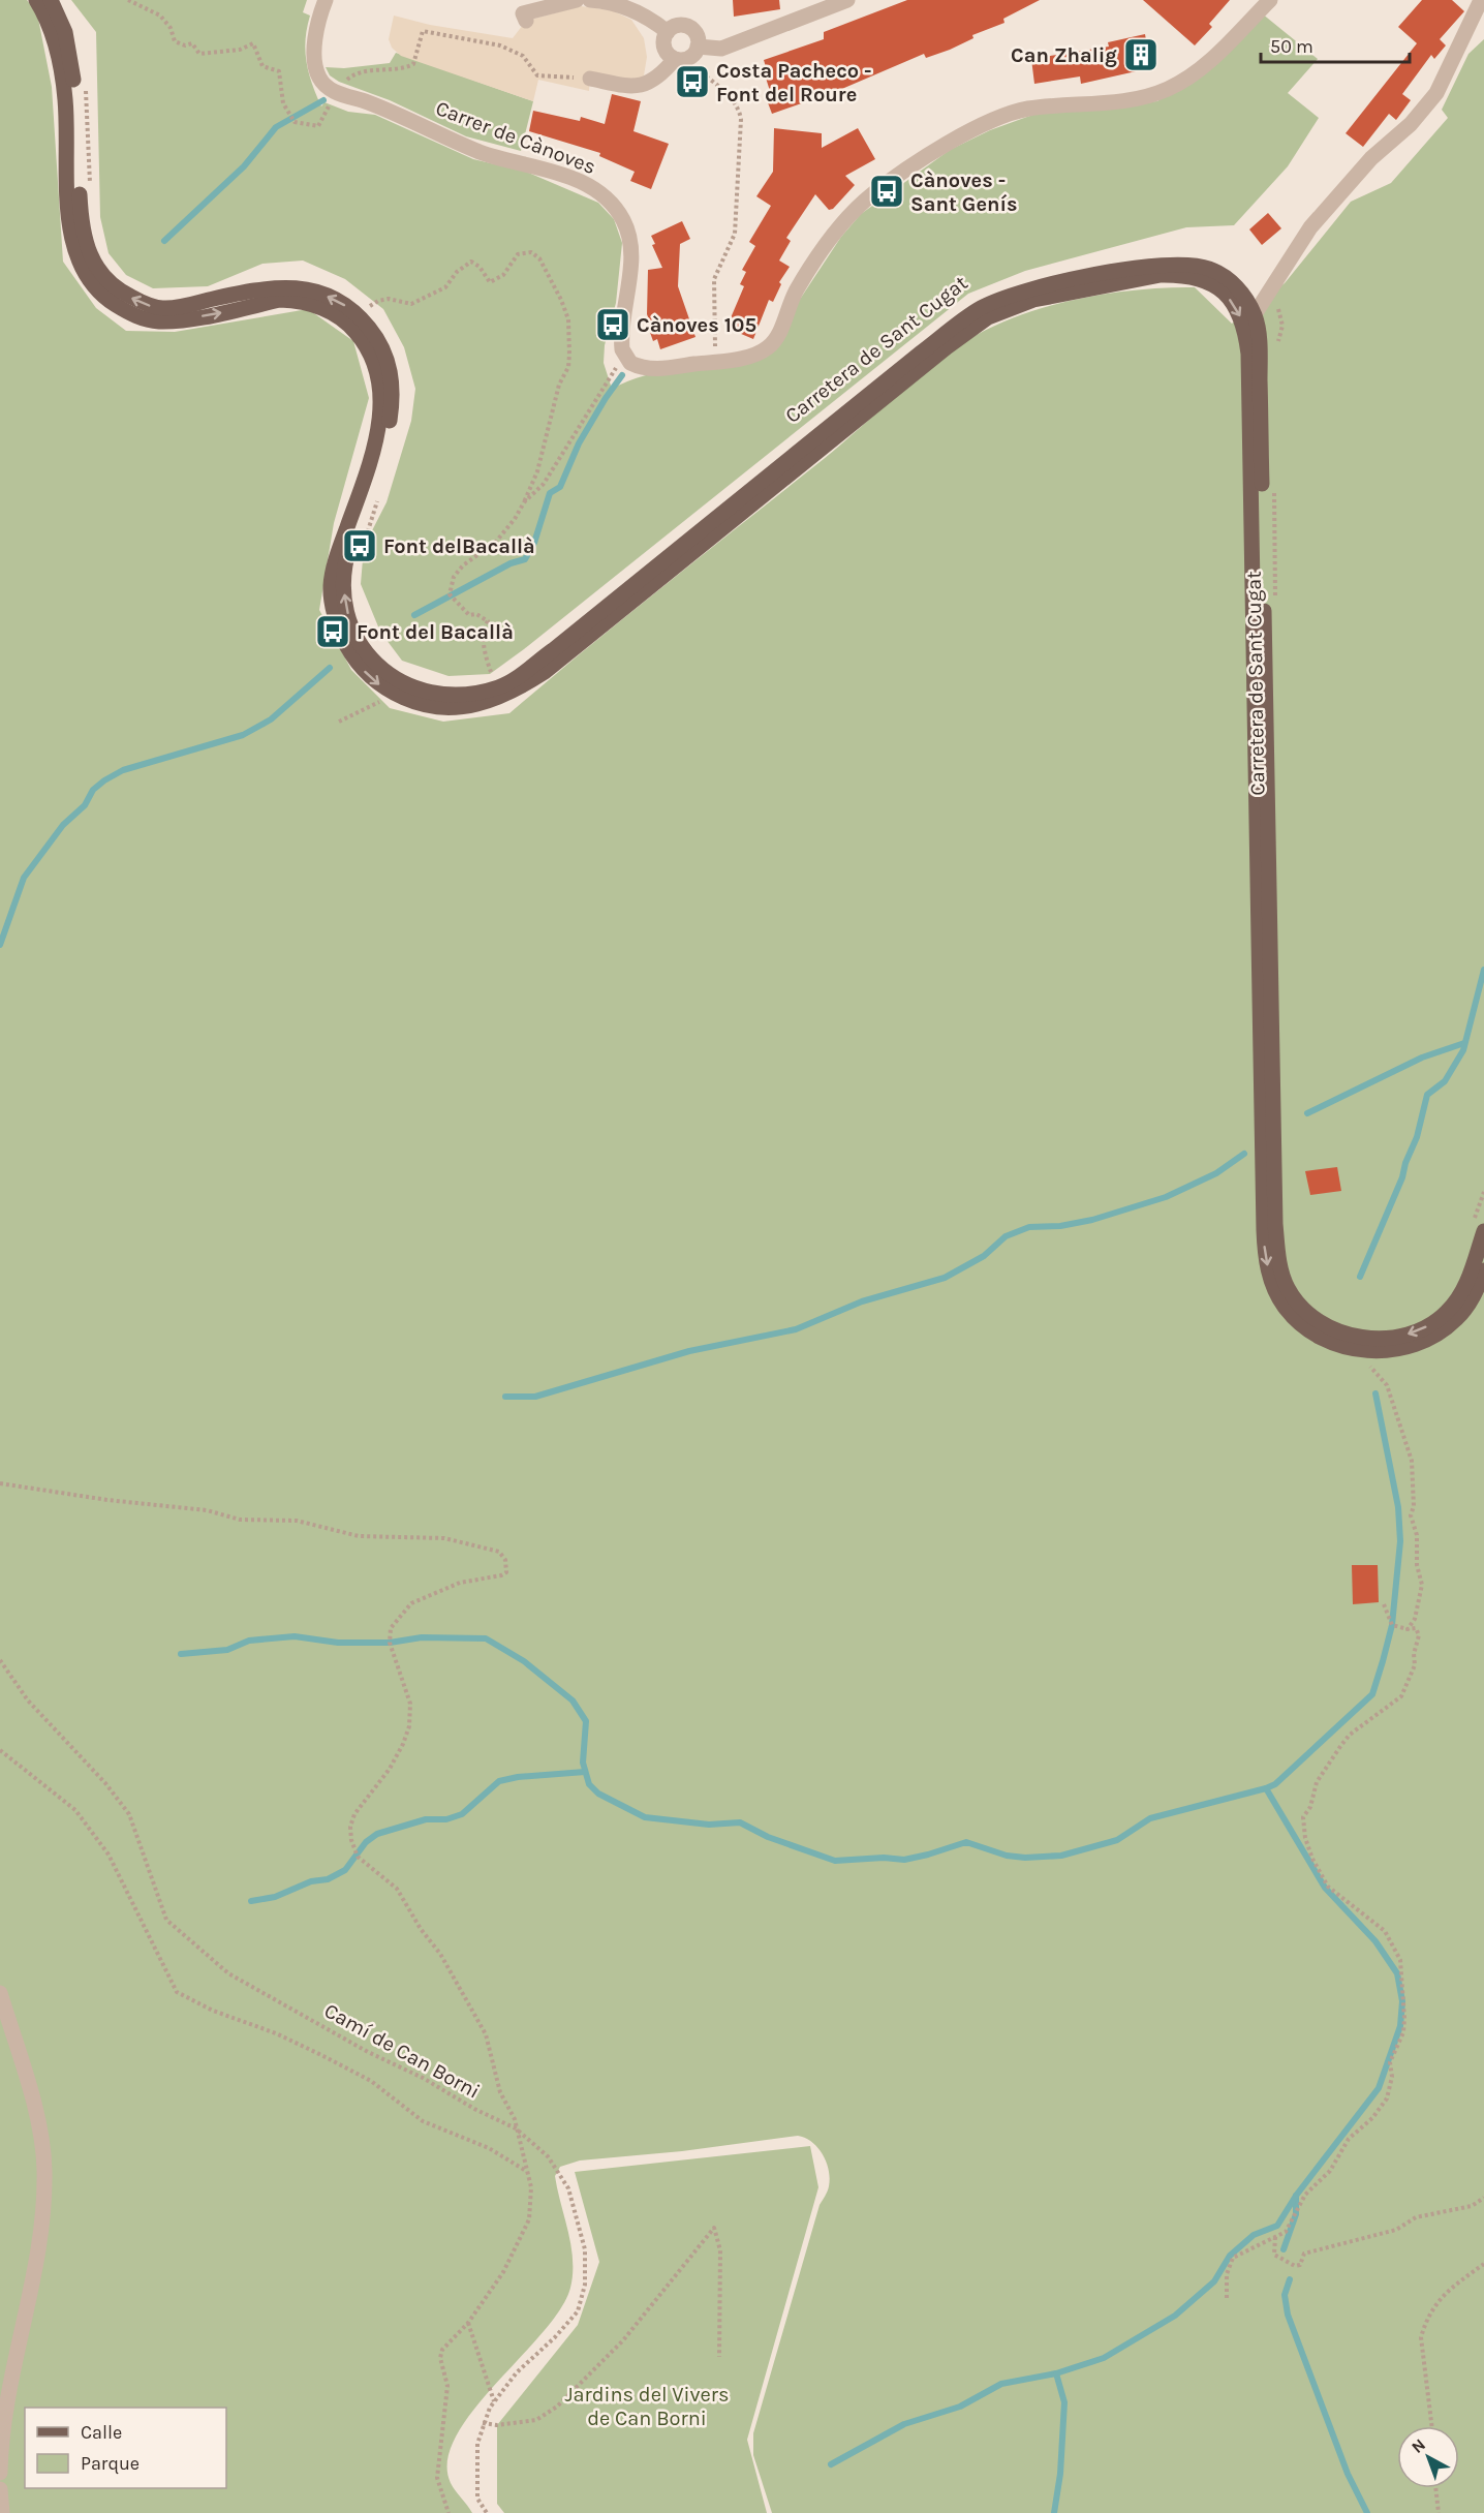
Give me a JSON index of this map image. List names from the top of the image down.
{
  "streets": {
    "main road": ["Carretera de Sant Cugat"],
    "street": ["Carrer de Cànoves"],
    "path": ["Camí de Can Borni"]
  },
  "parks": ["Jardins del Vivers de Can Borni"],
  "places": {
    "building": ["Can Zhalig"],
    "bus stop": [
      "Costa Pacheco - Font del Roure",
      "Cànoves - Sant Genís",
      "Cànoves 105",
      "Font delBacallà",
      "Font del Bacallà"
    ]
  },
  "legend": ["Calle", "Parque"],
  "scale_bar": "50 m",
  "north": "top left"
}
